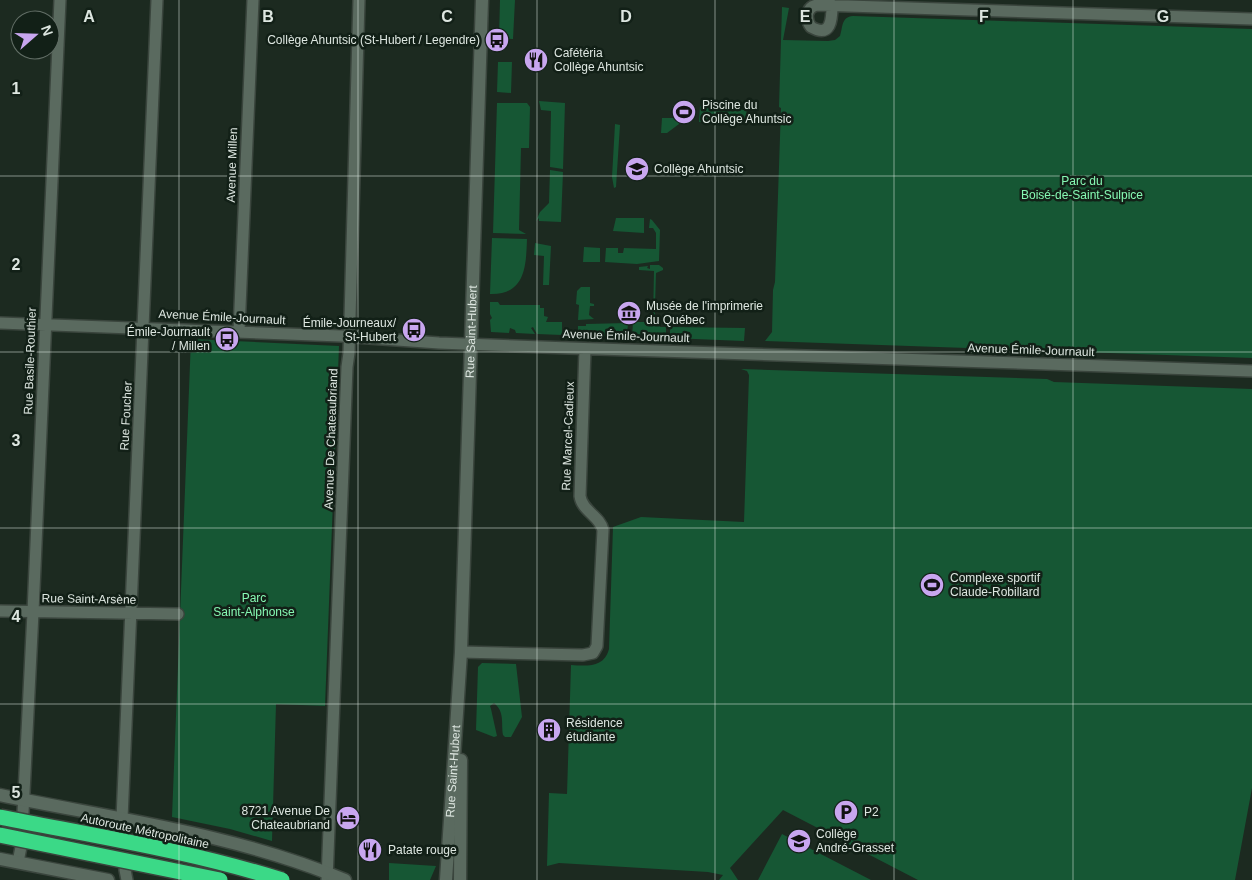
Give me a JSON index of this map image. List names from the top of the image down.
{
  "streets": {
    "highway": ["Autoroute Métropolitaine"],
    "main road": ["Rue Saint-Hubert"],
    "street": [
      "Avenue Millen",
      "Avenue Émile-Journault",
      "Rue Basile-Routhier",
      "Rue Foucher",
      "Rue Marcel-Cadieux",
      "Avenue De Chateaubriand",
      "Rue Saint-Arsène"
    ]
  },
  "crossings": [
    ["Avenue Millen", "Avenue Émile-Journault"],
    ["Avenue Émile-Journault", "Rue Saint-Hubert"],
    ["Avenue Émile-Journault", "Rue Basile-Routhier"],
    ["Avenue Émile-Journault", "Rue Foucher"],
    ["Avenue Émile-Journault", "Rue Marcel-Cadieux"],
    ["Avenue Émile-Journault", "Avenue De Chateaubriand"],
    ["Rue Saint-Hubert", "Rue Marcel-Cadieux"],
    ["Rue Basile-Routhier", "Rue Saint-Arsène"],
    ["Rue Foucher", "Rue Saint-Arsène"]
  ],
  "parks": ["Parc du Boisé-de-Saint-Sulpice", "Parc Saint-Alphonse"],
  "places": {
    "bus stop": ["Collège Ahuntsic (St-Hubert / Legendre)", "Émile-Journeaux/ St-Hubert", "Émile-Journault / Millen"],
    "restaurant": ["Cafétéria Collège Ahuntsic", "Patate rouge"],
    "sports": ["Piscine du Collège Ahuntsic", "Complexe sportif Claude-Robillard"],
    "school or university": ["Collège Ahuntsic", "Collège André-Grasset"],
    "museum": ["Musée de l'imprimerie du Québec"],
    "building": ["Résidence étudiante"],
    "parking": ["P2"],
    "hotel": ["8721 Avenue De Chateaubriand"]
  },
  "north": "right",
  "grid": {
    "columns": [
      "A",
      "B",
      "C",
      "D",
      "E",
      "F",
      "G"
    ],
    "rows": [
      "1",
      "2",
      "3",
      "4",
      "5"
    ]
  }
}
